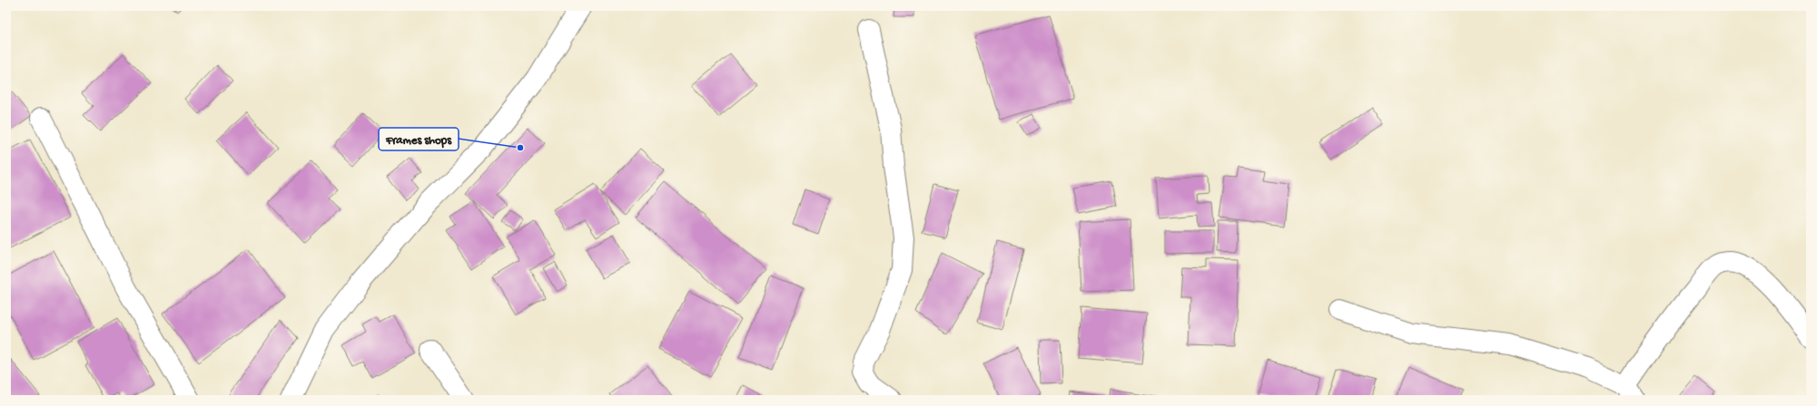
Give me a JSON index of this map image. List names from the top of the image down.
{
  "places": ["Frames shops"]
}
